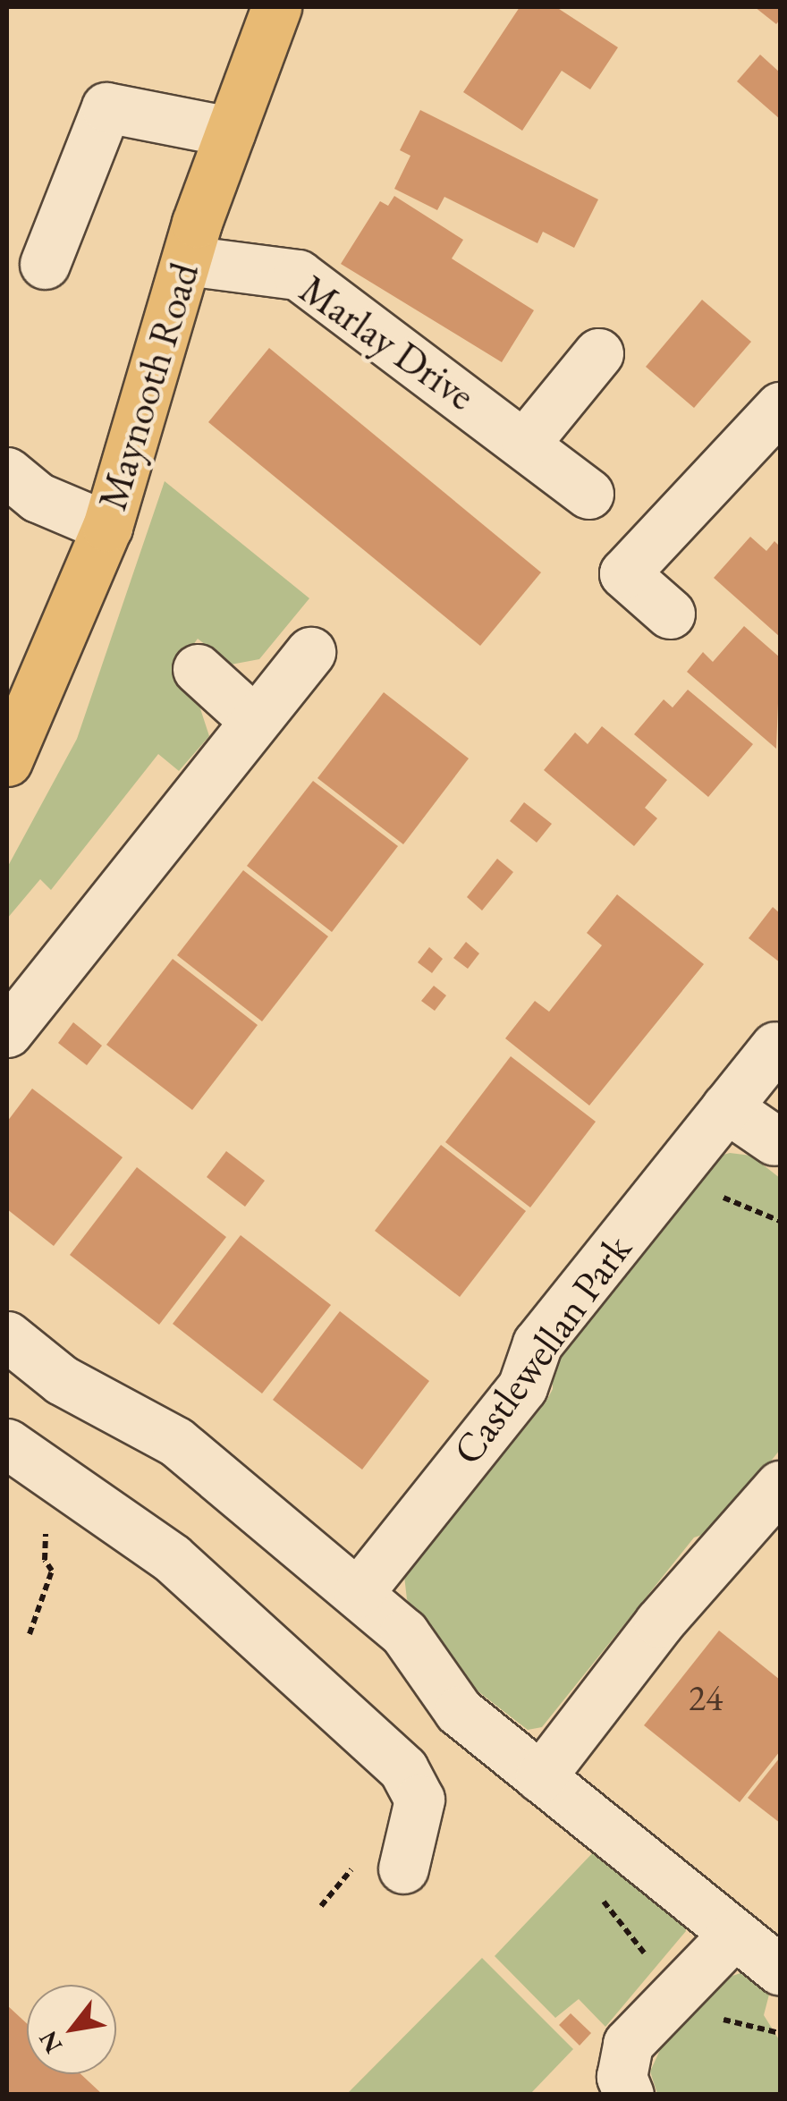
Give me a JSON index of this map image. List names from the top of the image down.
{
  "streets": {
    "main road": ["Maynooth Road"],
    "street": ["Marlay Drive", "Castlewellan Park"]
  },
  "crossings": [
    ["Marlay Drive", "Maynooth Road"]
  ],
  "house_numbers": ["24"],
  "north": "bottom left"
}
